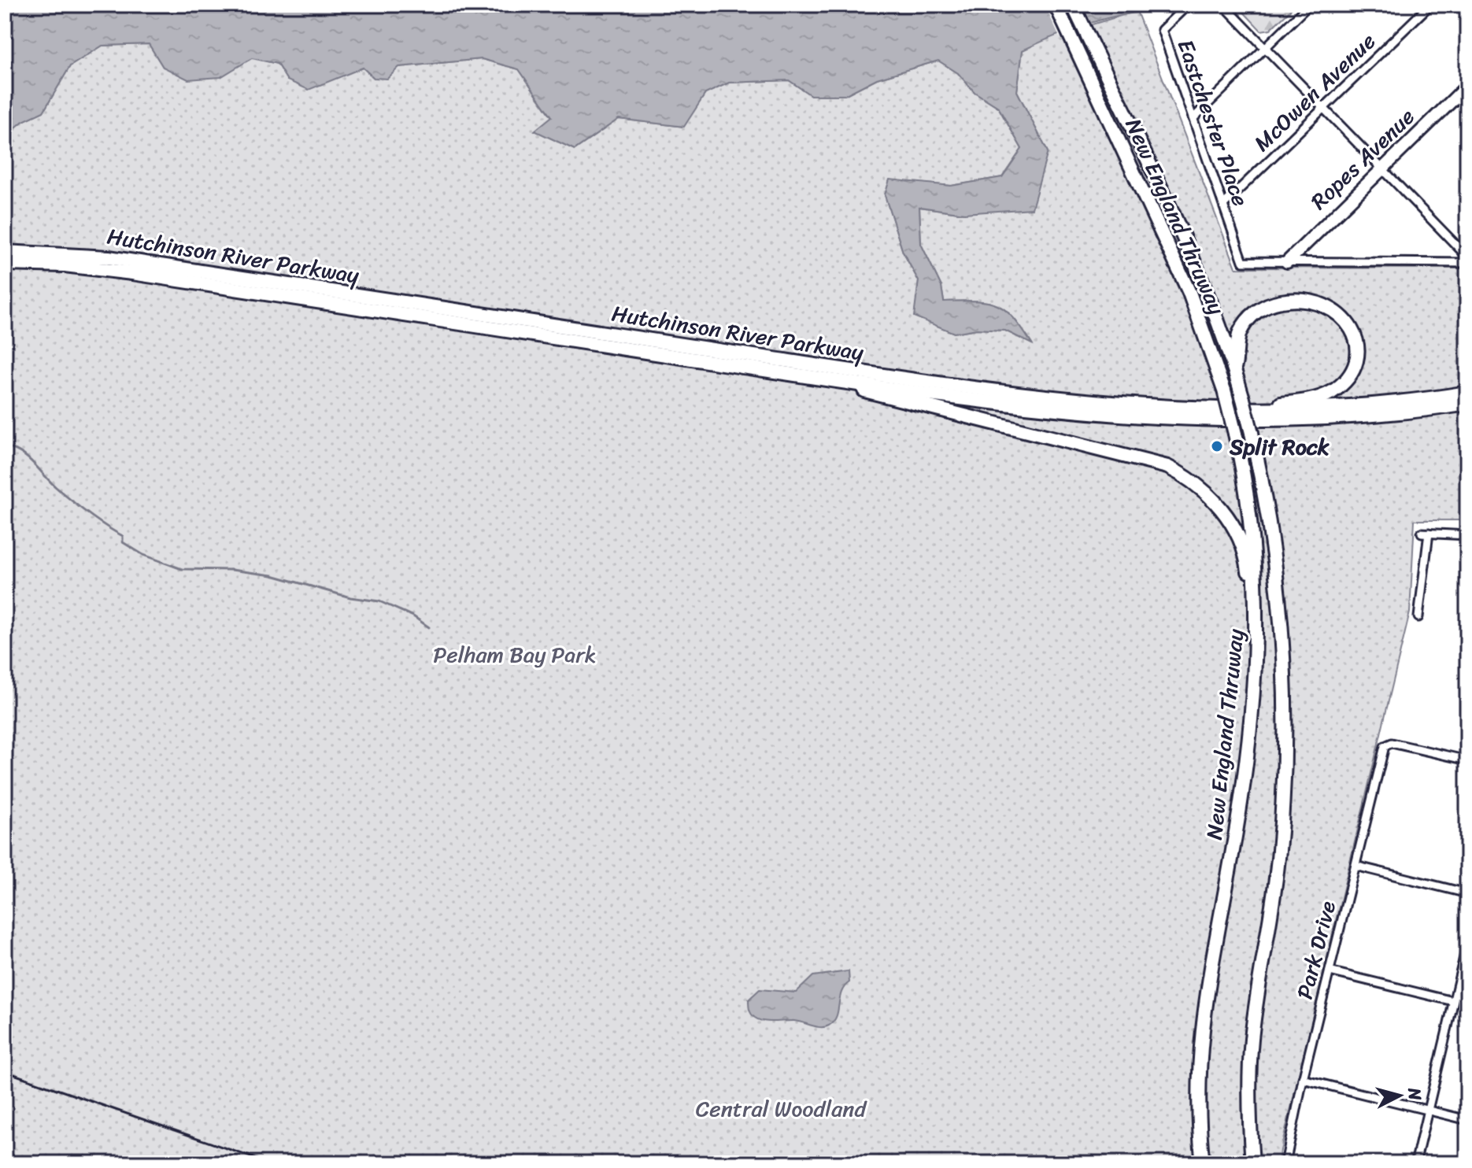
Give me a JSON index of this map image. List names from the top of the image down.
{
  "streets": {
    "highway": ["New England Thruway", "Hutchinson River Parkway"],
    "street": [
      "McOwen Avenue",
      "Eastchester Place",
      "Ropes Avenue",
      "Park Drive"
    ]
  },
  "crossings": [
    ["McOwen Avenue", "Eastchester Place"],
    ["Eastchester Place", "Ropes Avenue"]
  ],
  "parks": ["Pelham Bay Park", "Central Woodland"],
  "places": ["Split Rock"],
  "north": "right"
}
